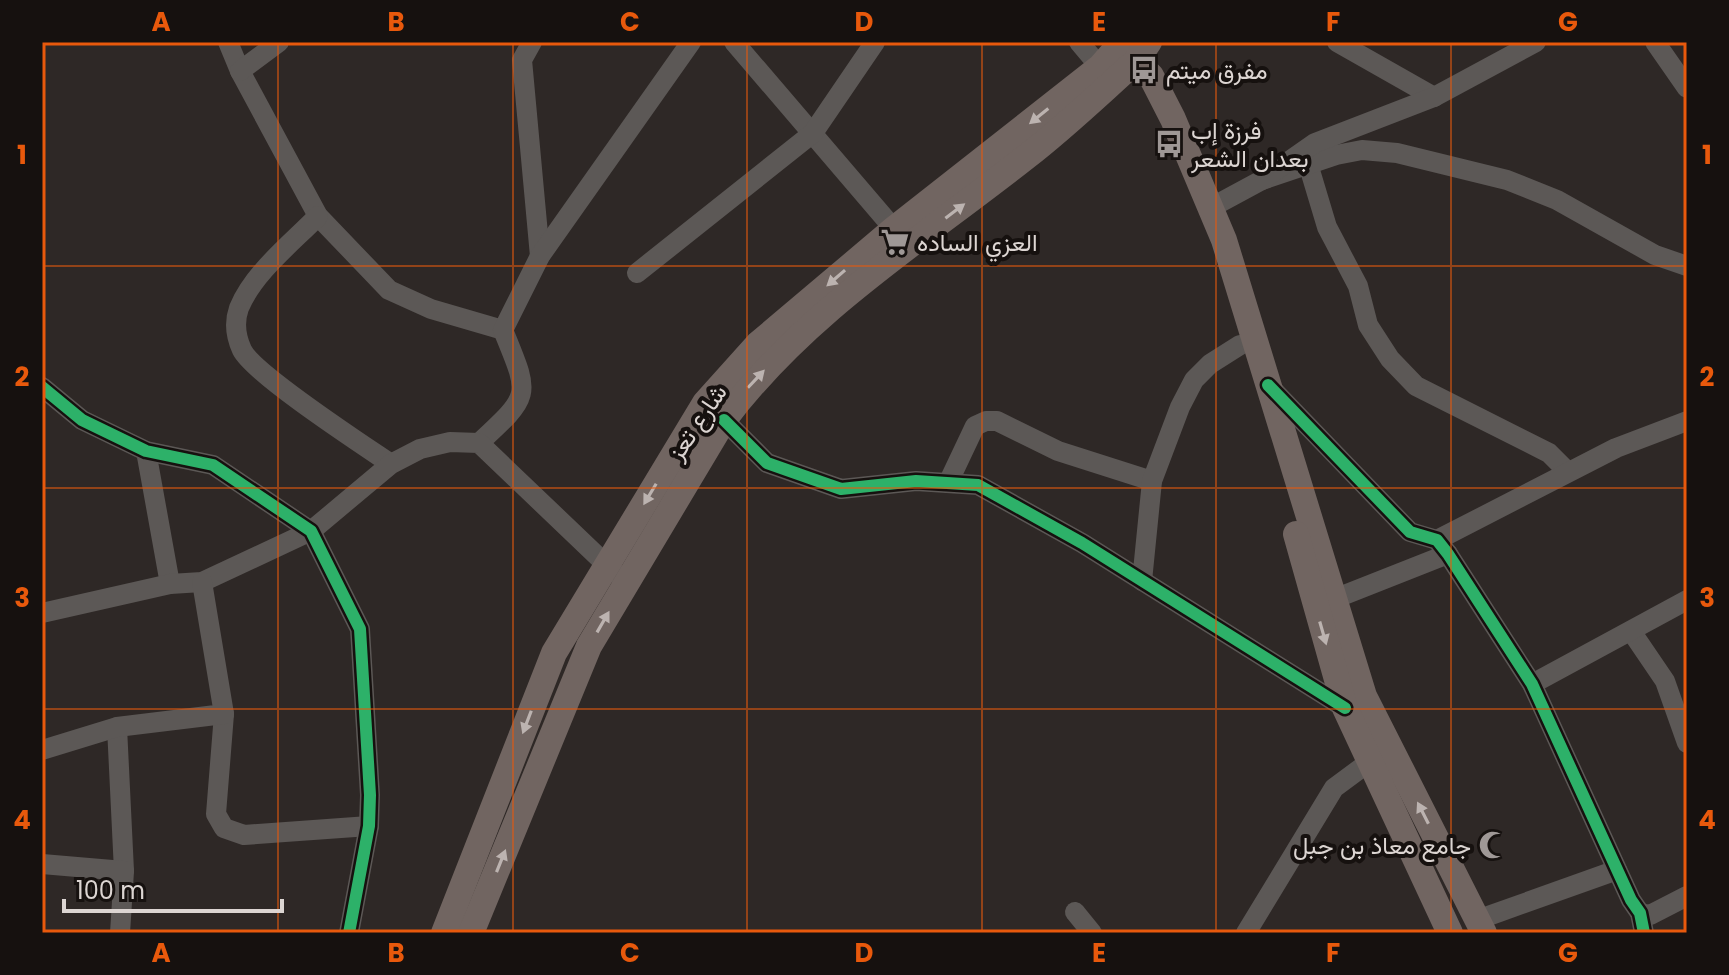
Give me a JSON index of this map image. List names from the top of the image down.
{
  "streets": {
    "main road": ["شارع تعز"]
  },
  "places": {
    "bus stop": ["مفرق ميتم", "فرزة إب بعدان الشعر"],
    "supermarket": ["العزي الساده"],
    "mosque": ["جامع معاذ بن جبل"]
  },
  "scale_bar": "100 m",
  "grid": {
    "columns": [
      "A",
      "B",
      "C",
      "D",
      "E",
      "F",
      "G"
    ],
    "rows": [
      "1",
      "2",
      "3",
      "4"
    ]
  }
}
